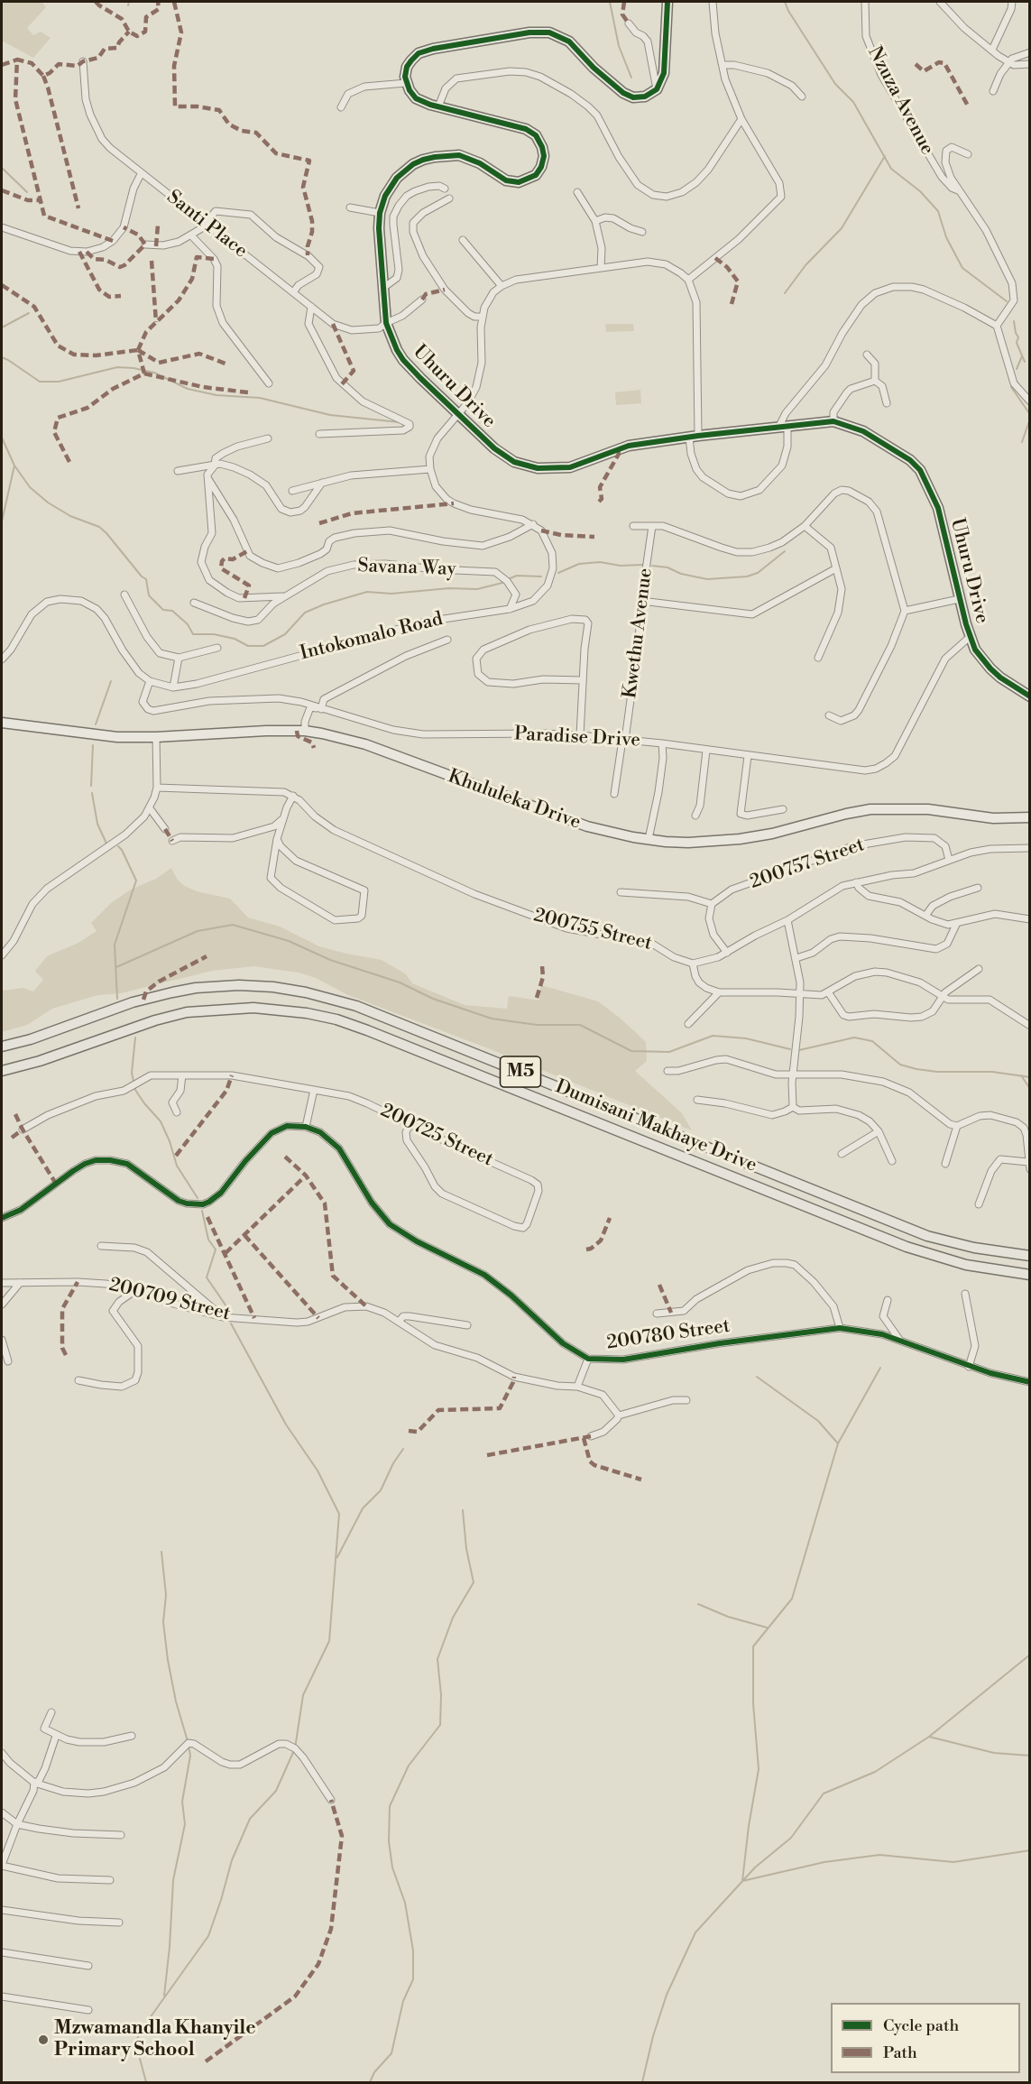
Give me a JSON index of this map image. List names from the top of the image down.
{
  "streets": {
    "main road": ["M5", "Dumisani Makhaye Drive"],
    "street": [
      "Nzuza Avenue",
      "Santi Place",
      "Uhuru Drive",
      "Savana Way",
      "Kwethu Avenue",
      "Intokomalo Road",
      "Paradise Drive",
      "Khululeka Drive",
      "200757 Street",
      "200755 Street",
      "200725 Street",
      "200709 Street",
      "200780 Street"
    ]
  },
  "crossings": [
    ["Santi Place", "Uhuru Drive"],
    ["Uhuru Drive", "Paradise Drive"],
    ["Savana Way", "Intokomalo Road"],
    ["Kwethu Avenue", "Paradise Drive"],
    ["Intokomalo Road", "Paradise Drive"]
  ],
  "places": ["Mzwamandla Khanyile Primary School"],
  "legend": ["Cycle path", "Path"]
}
